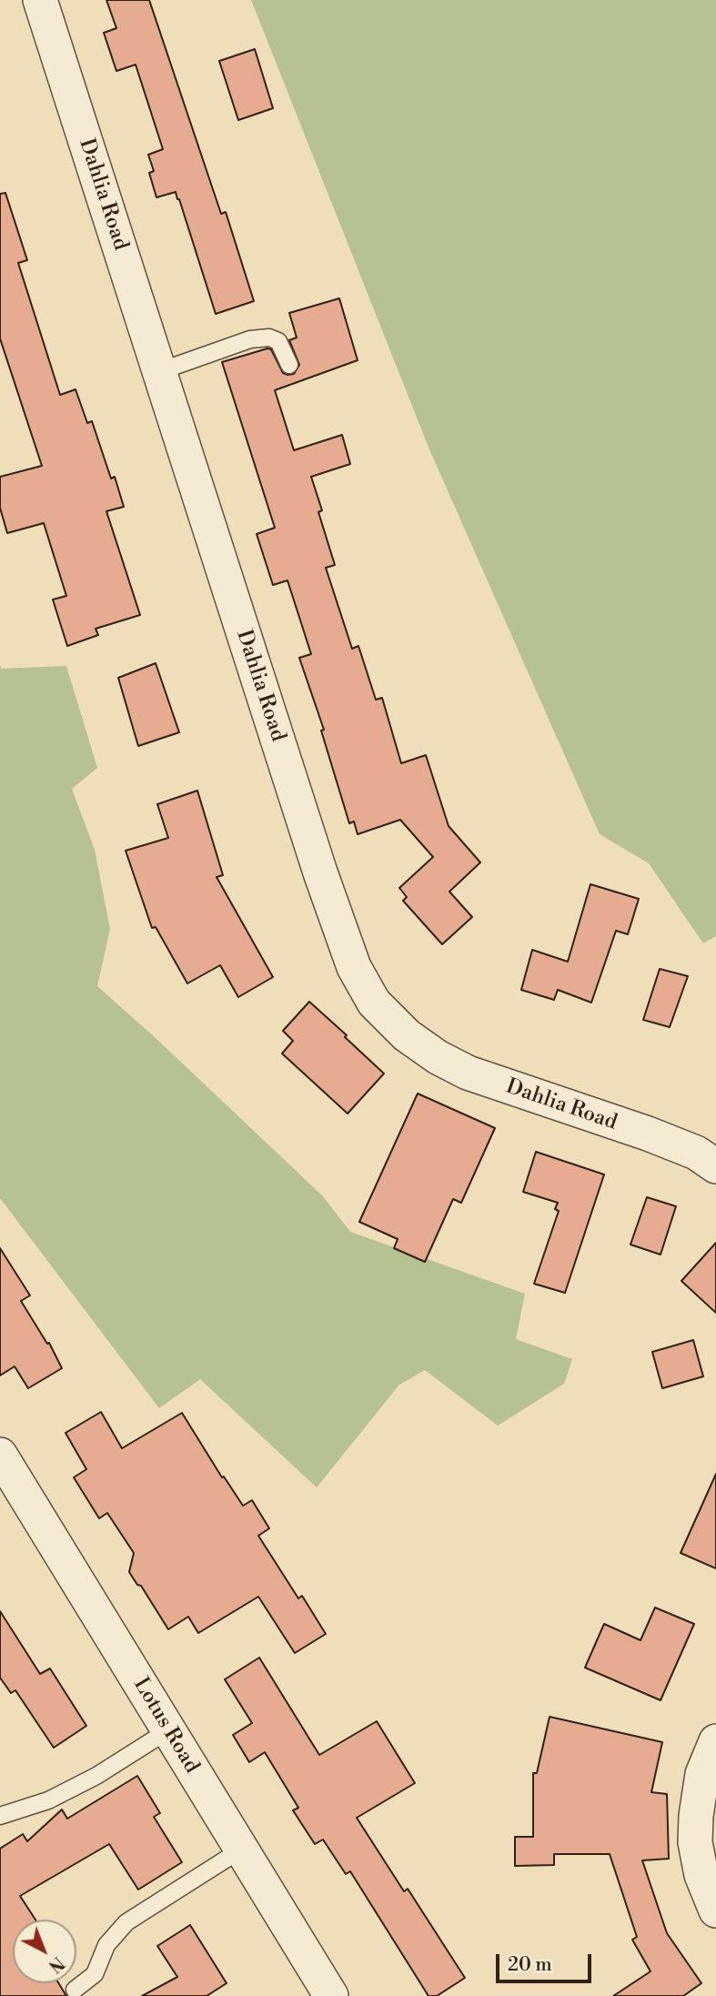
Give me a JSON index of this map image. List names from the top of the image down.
{
  "streets": {
    "street": ["Dahlia Road", "Lotus Road"]
  },
  "scale_bar": "20 m",
  "north": "bottom right"
}
